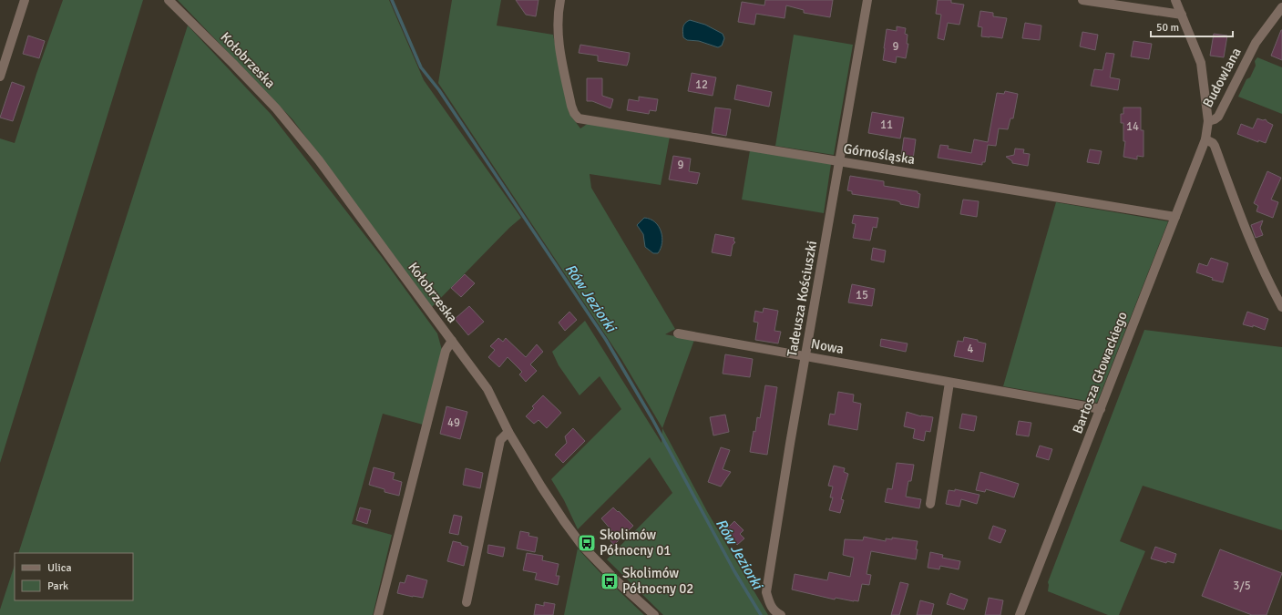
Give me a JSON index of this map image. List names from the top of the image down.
{
  "streets": {
    "street": [
      "Kołobrzeska",
      "Budowlana",
      "Górnośląska",
      "Tadeusza Kościuszki",
      "Nowa",
      "Bartosza Głowackiego"
    ]
  },
  "crossings": [
    ["Budowlana", "Bartosza Głowackiego"],
    ["Górnośląska", "Tadeusza Kościuszki"],
    ["Górnośląska", "Bartosza Głowackiego"],
    ["Tadeusza Kościuszki", "Nowa"],
    ["Nowa", "Bartosza Głowackiego"]
  ],
  "water": ["Rów Jeziorki"],
  "places": {
    "bus stop": ["Skolimów Północny 01", "Skolimów Północny 02"]
  },
  "house_numbers": [
    "9",
    "12",
    "11",
    "14",
    "9",
    "15",
    "4",
    "49",
    "3/5"
  ],
  "legend": ["Ulica", "Park"],
  "scale_bar": "50 m"
}
